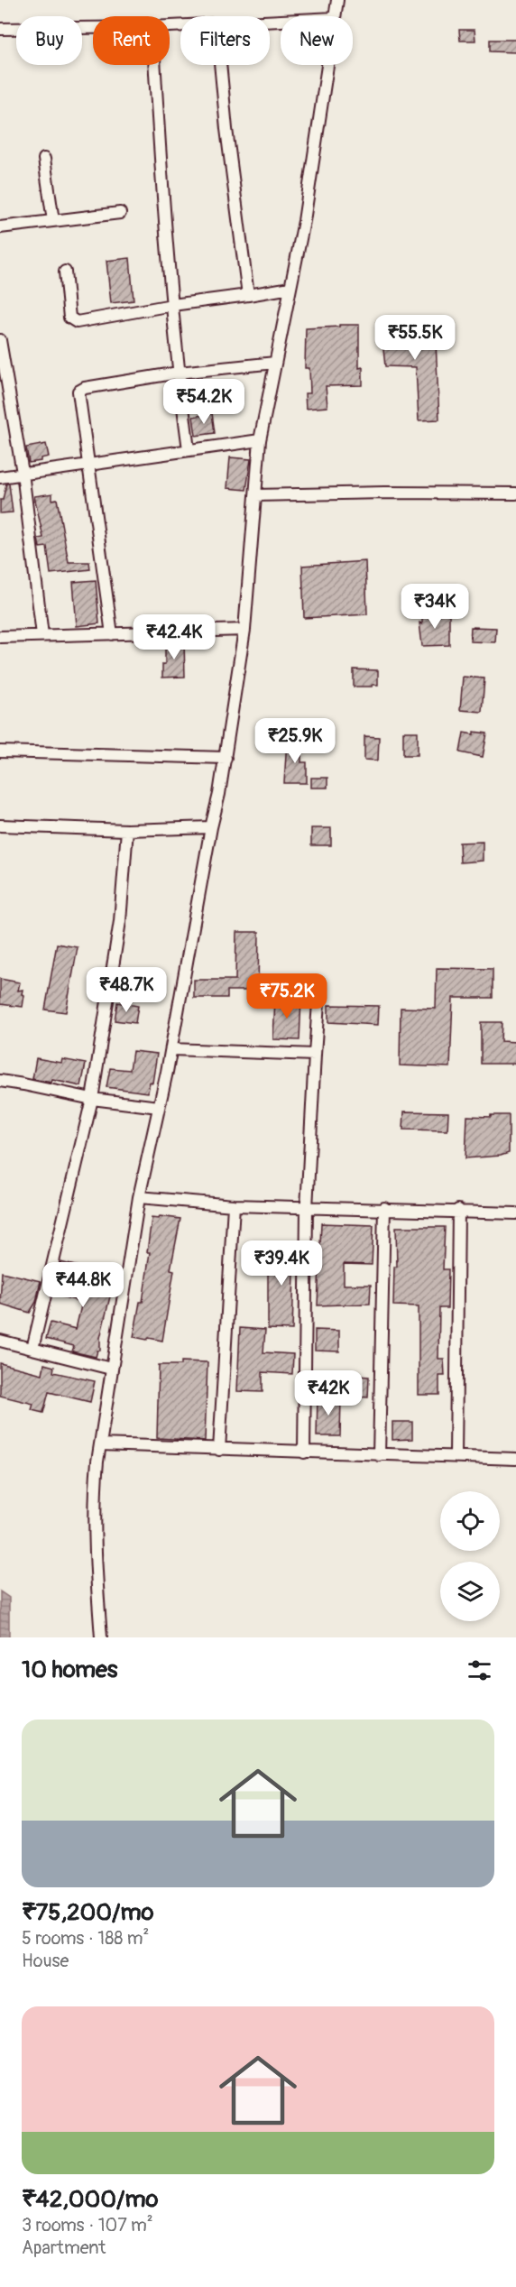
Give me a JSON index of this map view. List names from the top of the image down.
{
  "page": {
    "chip": [
      "Buy",
      "Rent",
      "Filters",
      "New"
    ],
    "price": [
      "₹55.5K",
      "₹54.2K",
      "₹34K",
      "₹42.4K",
      "₹25.9K",
      "₹48.7K",
      "₹75.2K",
      "₹39.4K",
      "₹44.8K",
      "₹42K"
    ],
    "heading": "10 homes",
    "list": [
      {
        "name": "₹75,200/mo",
        "note": "5 rooms · 188 m² · House"
      },
      {
        "name": "₹42,000/mo",
        "note": "3 rooms · 107 m² · Apartment"
      }
    ]
  }
}
